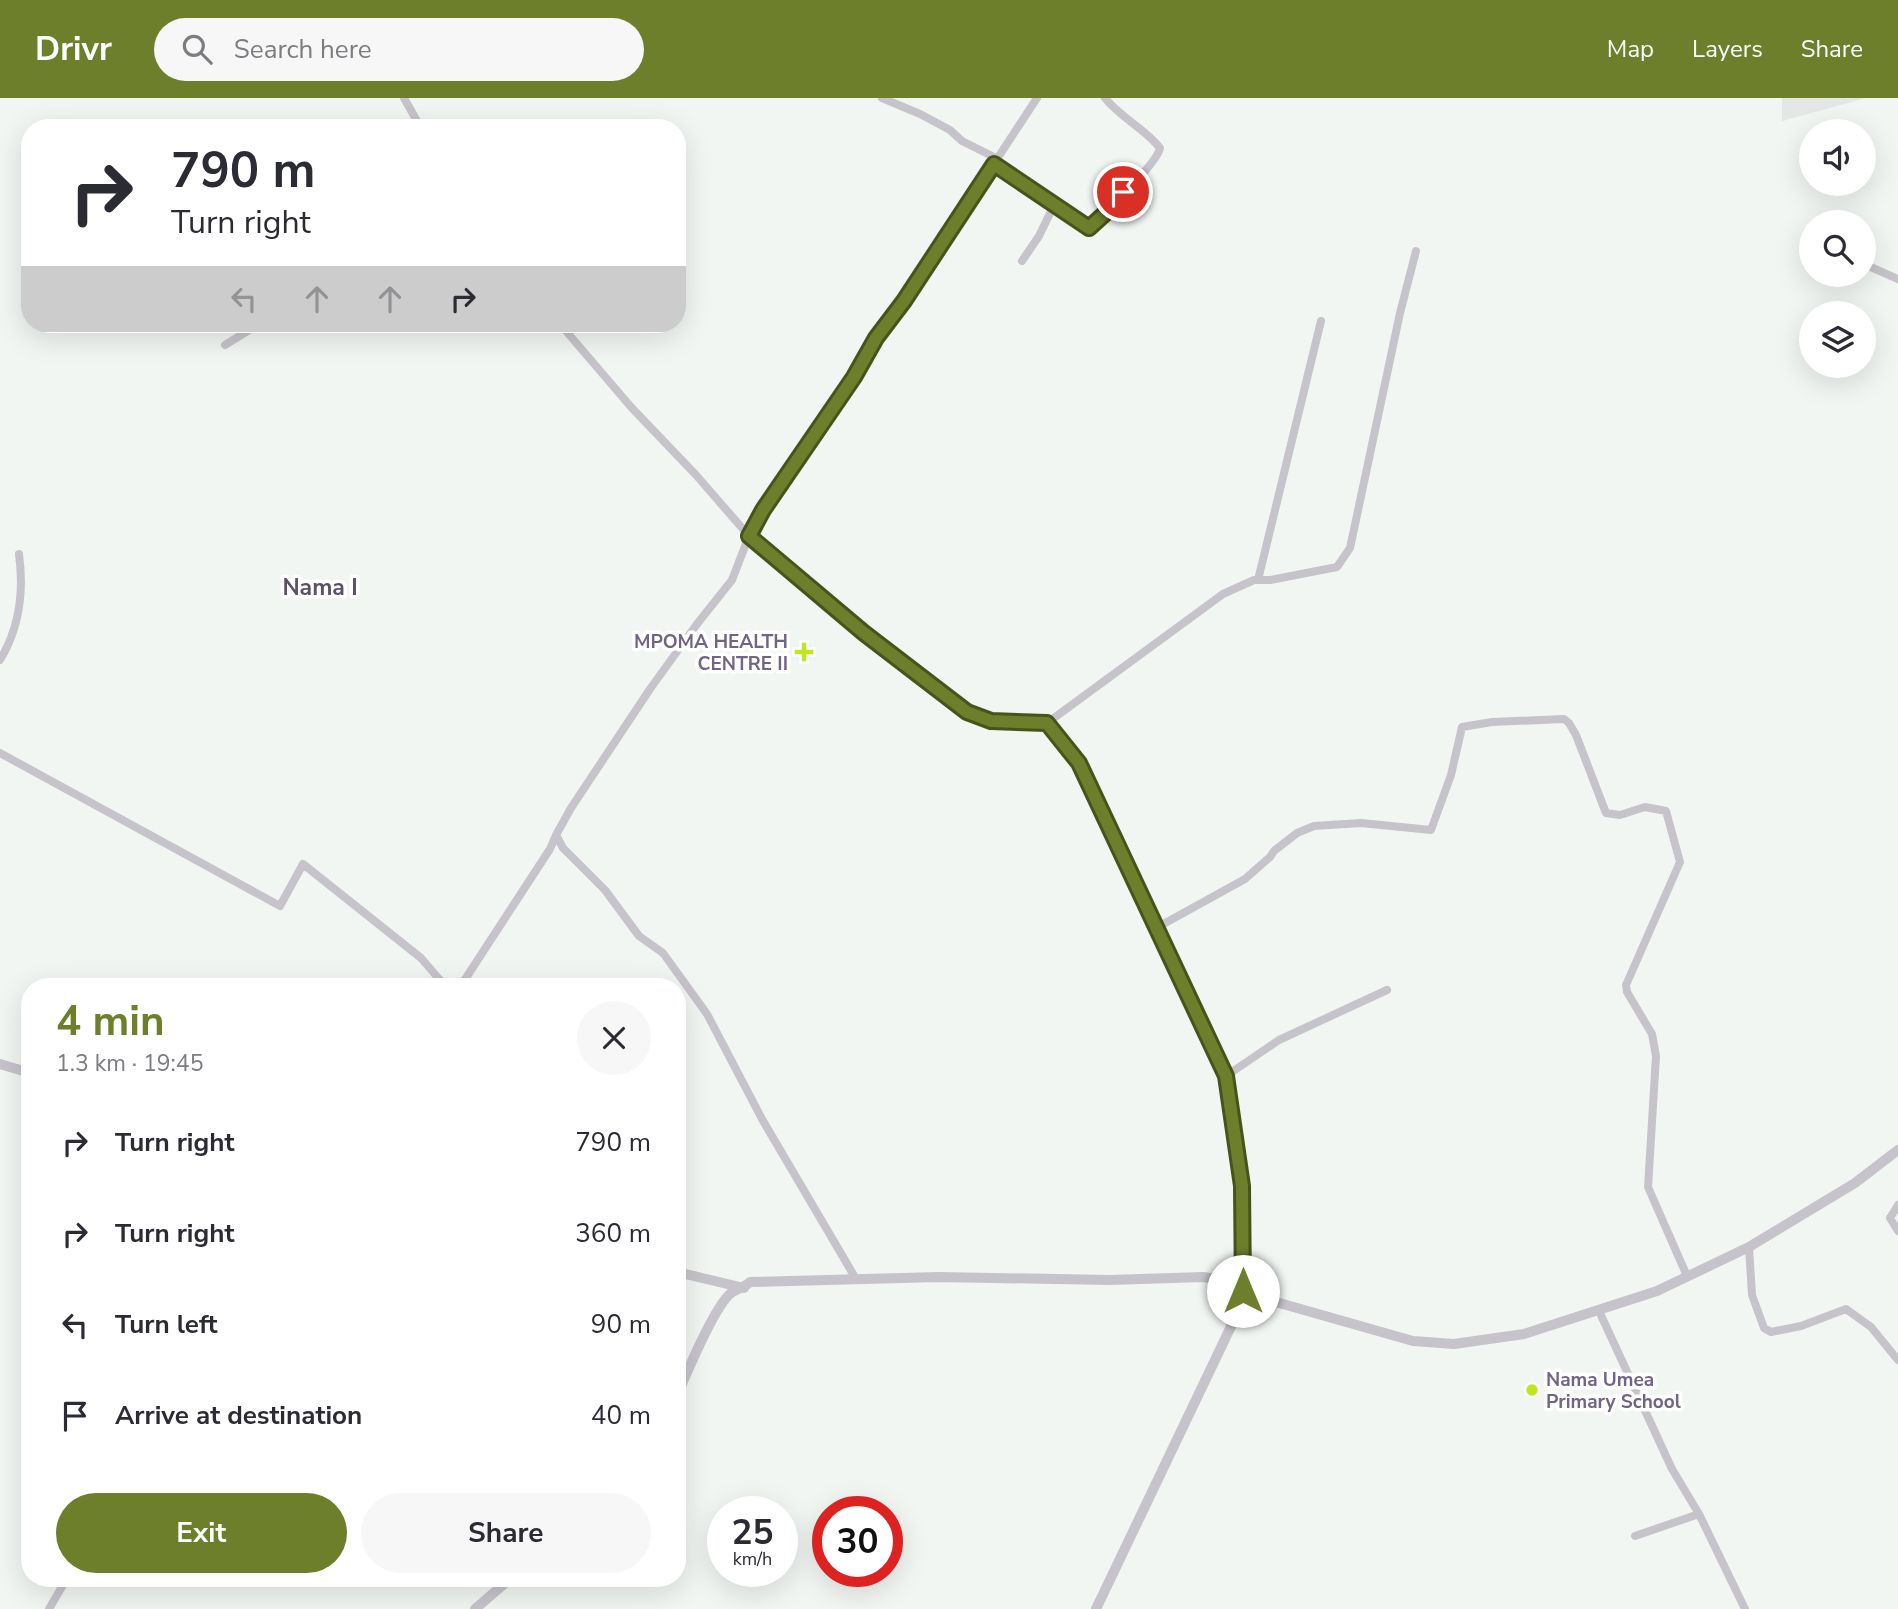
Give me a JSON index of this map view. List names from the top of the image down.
{
  "districts": ["Nama I"],
  "places": {
    "health": ["MPOMA HEALTH CENTRE II"],
    "other": ["Nama Umea Primary School"]
  },
  "page": {
    "header": "Drivr",
    "search": "Search here",
    "nav": ["Map", "Layers", "Share"],
    "turn": ["790 m", "Turn right"],
    "heading": ["4 min", "1.3 km · 19:45"],
    "list": [
      {
        "name": "Turn right",
        "value": "790 m"
      },
      {
        "name": "Turn right",
        "value": "360 m"
      },
      {
        "name": "Turn left",
        "value": "90 m"
      },
      {
        "name": "Arrive at destination",
        "value": "40 m"
      }
    ],
    "buttons": ["Exit", "Share"],
    "speed": "25 km/h",
    "limit": "30"
  }
}
